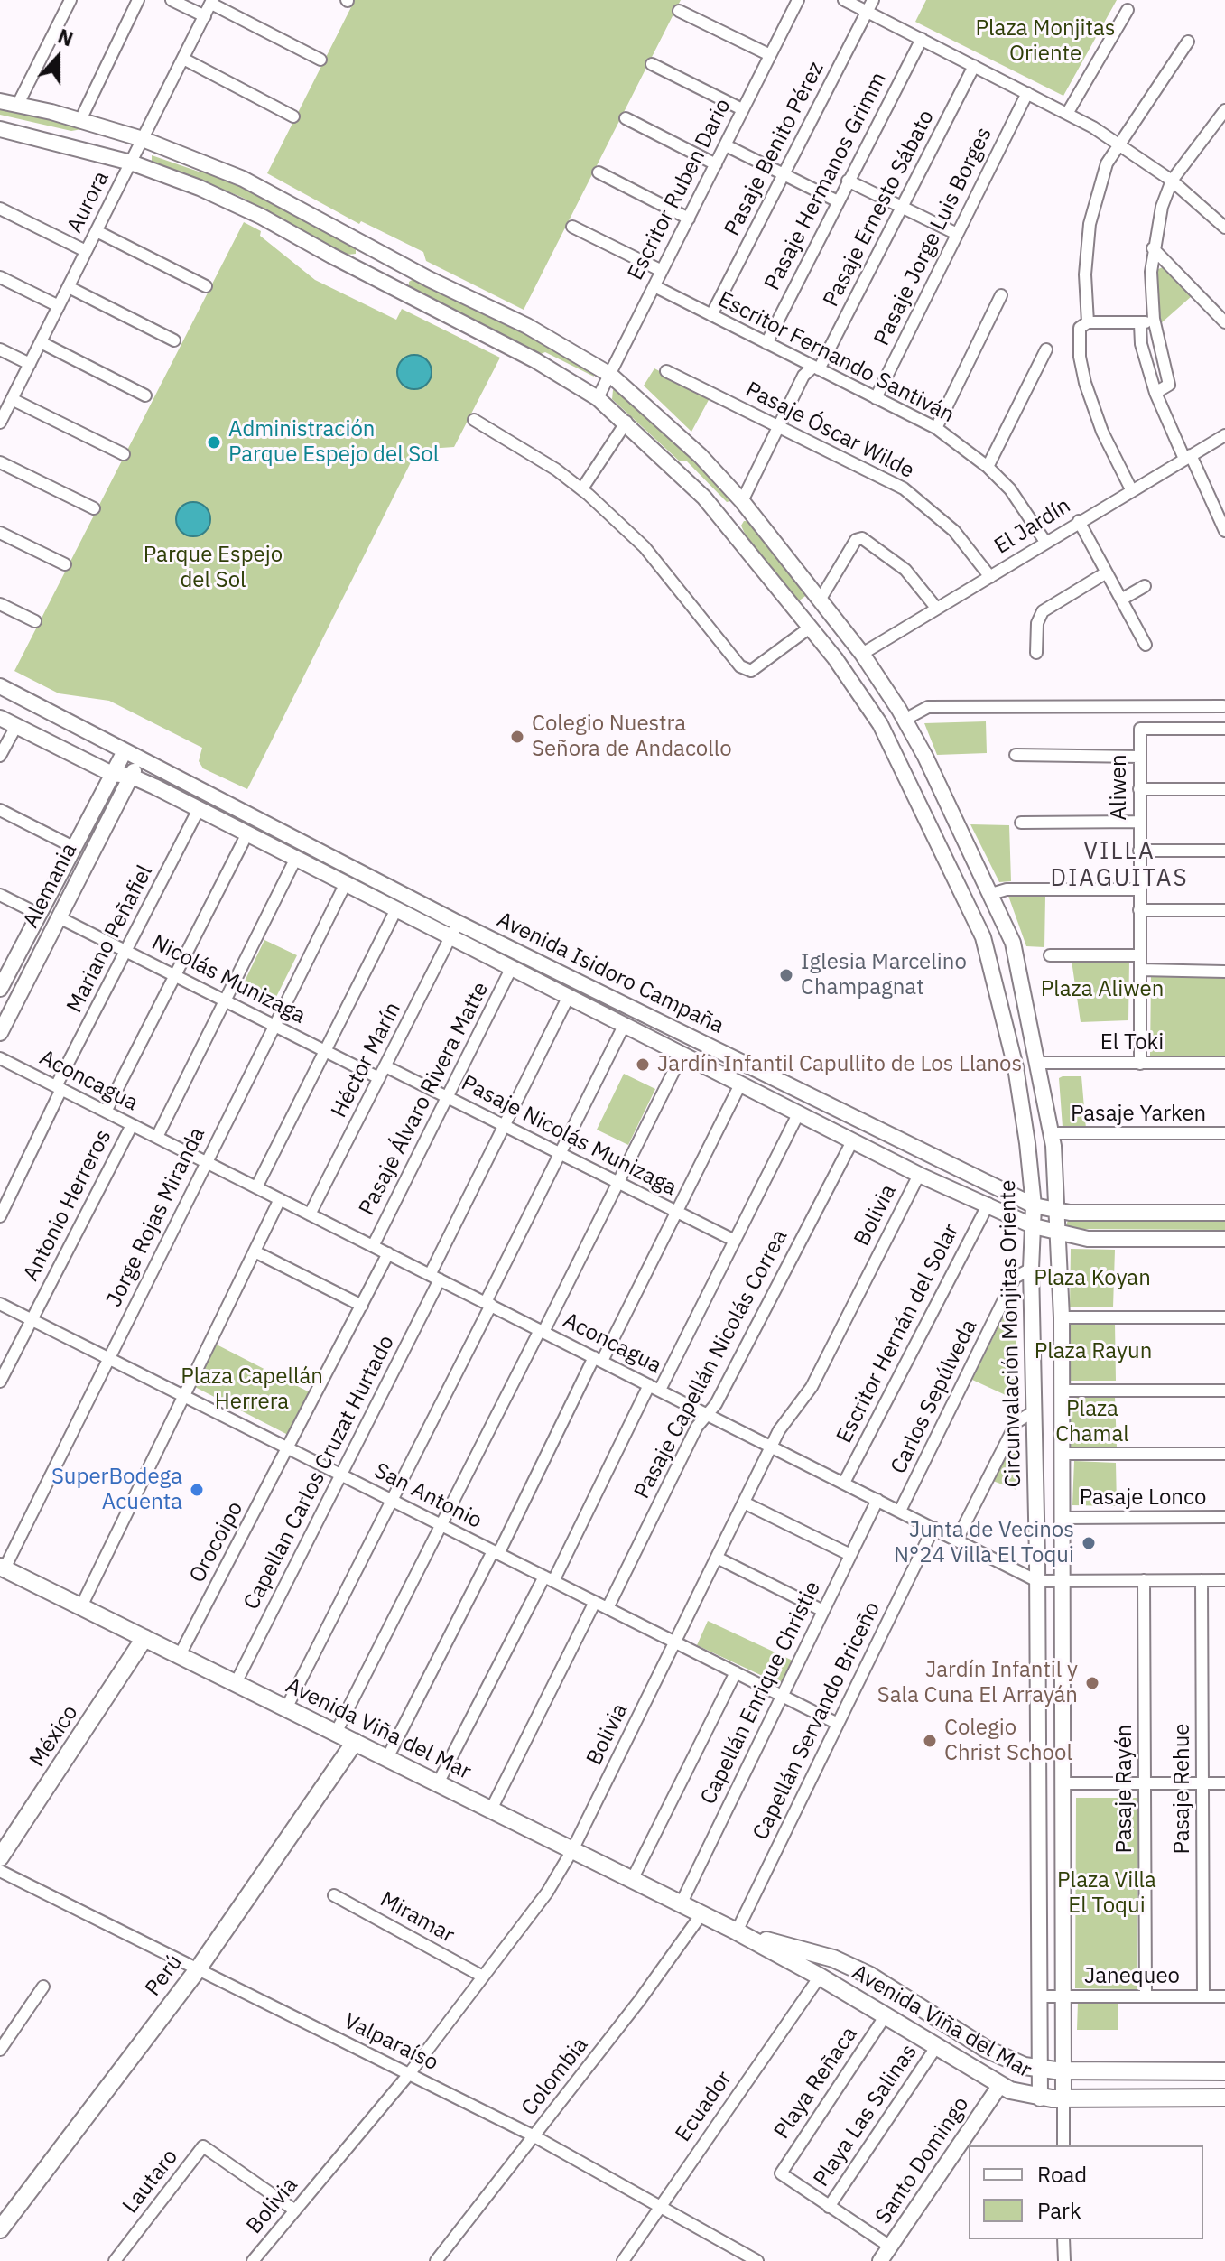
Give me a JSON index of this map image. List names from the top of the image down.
{
  "streets": {
    "main road": ["Avenida Viña del Mar", "México", "Perú"],
    "street": [
      "Pasaje Benito Pérez",
      "Pasaje Hermanos Grimm",
      "Escritor Ruben Dario",
      "Aurora",
      "Pasaje Ernesto Sábato",
      "Pasaje Jorge Luis Borges",
      "Escritor Fernando Santiván",
      "Pasaje Óscar Wilde",
      "El Jardín",
      "Aliwen",
      "Alemania",
      "Mariano Peñafiel",
      "Avenida Isidoro Campaña",
      "Nicolás Munizaga",
      "El Toki",
      "Héctor Marín",
      "Aconcagua",
      "Pasaje Álvaro Rivera Matte",
      "Pasaje Yarken",
      "Pasaje Nicolás Munizaga",
      "Antonio Herreros",
      "Bolivia",
      "Jorge Rojas Miranda",
      "Escritor Hernán del Solar",
      "Circunvalación Monjitas Oriente",
      "Pasaje Capellán Nicolás Correa",
      "Carlos Sepúlveda",
      "Capellan Carlos Cruzat Hurtado",
      "San Antonio",
      "Pasaje Lonco",
      "Orocoipo",
      "Capellán Enrique Christie",
      "Capellán Servando Briceño",
      "Pasaje Rayén",
      "Pasaje Rehue",
      "Miramar",
      "Janequeo",
      "Valparaíso",
      "Colombia",
      "Playa Reñaca",
      "Ecuador",
      "Playa Las Salinas",
      "Santo Domingo",
      "Lautaro"
    ]
  },
  "crossings": [
    ["Pasaje Benito Pérez", "Escritor Fernando Santiván"],
    ["Pasaje Hermanos Grimm", "Escritor Fernando Santiván"],
    ["Escritor Ruben Dario", "Escritor Fernando Santiván"],
    ["Escritor Ruben Dario", "Circunvalación Monjitas Oriente"],
    ["Aurora", "Circunvalación Monjitas Oriente"],
    ["Pasaje Ernesto Sábato", "Escritor Fernando Santiván"],
    ["Pasaje Ernesto Sábato", "Pasaje Óscar Wilde"],
    ["Pasaje Jorge Luis Borges", "Escritor Fernando Santiván"],
    ["Escritor Fernando Santiván", "El Jardín"],
    ["Pasaje Óscar Wilde", "El Jardín"],
    ["Aliwen", "El Toki"],
    ["Alemania", "Avenida Isidoro Campaña"],
    ["Alemania", "Nicolás Munizaga"],
    ["Mariano Peñafiel", "Avenida Isidoro Campaña"],
    ["Mariano Peñafiel", "Nicolás Munizaga"],
    ["Mariano Peñafiel", "Aconcagua"],
    ["Avenida Isidoro Campaña", "Héctor Marín"],
    ["Avenida Isidoro Campaña", "Pasaje Álvaro Rivera Matte"],
    ["Avenida Isidoro Campaña", "Antonio Herreros"],
    ["Avenida Isidoro Campaña", "Bolivia"],
    ["Avenida Isidoro Campaña", "Jorge Rojas Miranda"],
    ["Avenida Isidoro Campaña", "Escritor Hernán del Solar"],
    ["Avenida Isidoro Campaña", "Circunvalación Monjitas Oriente"],
    ["Avenida Isidoro Campaña", "Pasaje Capellán Nicolás Correa"],
    ["Avenida Isidoro Campaña", "Capellan Carlos Cruzat Hurtado"],
    ["Nicolás Munizaga", "Héctor Marín"],
    ["Nicolás Munizaga", "Antonio Herreros"],
    ["Nicolás Munizaga", "Jorge Rojas Miranda"],
    ["Héctor Marín", "Aconcagua"],
    ["Héctor Marín", "Pasaje Nicolás Munizaga"],
    ["Aconcagua", "Pasaje Álvaro Rivera Matte"],
    ["Aconcagua", "Antonio Herreros"],
    ["Aconcagua", "Bolivia"],
    ["Aconcagua", "Jorge Rojas Miranda"],
    ["Aconcagua", "Escritor Hernán del Solar"],
    ["Aconcagua", "Circunvalación Monjitas Oriente"],
    ["Aconcagua", "Pasaje Capellán Nicolás Correa"],
    ["Aconcagua", "Carlos Sepúlveda"],
    ["Aconcagua", "Capellan Carlos Cruzat Hurtado"],
    ["Aconcagua", "Orocoipo"],
    ["Aconcagua", "Capellán Enrique Christie"],
    ["Aconcagua", "Capellán Servando Briceño"],
    ["Aconcagua", "Pasaje Rayén"],
    ["Aconcagua", "Pasaje Rehue"],
    ["Pasaje Álvaro Rivera Matte", "Pasaje Nicolás Munizaga"],
    ["Pasaje Nicolás Munizaga", "Capellan Carlos Cruzat Hurtado"],
    ["Antonio Herreros", "San Antonio"],
    ["Bolivia", "San Antonio"],
    ["Bolivia", "Avenida Viña del Mar"],
    ["Bolivia", "Miramar"],
    ["Bolivia", "Valparaíso"],
    ["Bolivia", "Lautaro"],
    ["Jorge Rojas Miranda", "San Antonio"],
    ["Jorge Rojas Miranda", "Avenida Viña del Mar"],
    ["Circunvalación Monjitas Oriente", "Carlos Sepúlveda"],
    ["Circunvalación Monjitas Oriente", "Avenida Viña del Mar"],
    ["Circunvalación Monjitas Oriente", "Janequeo"],
    ["Pasaje Capellán Nicolás Correa", "San Antonio"],
    ["Capellan Carlos Cruzat Hurtado", "San Antonio"],
    ["Capellan Carlos Cruzat Hurtado", "Avenida Viña del Mar"],
    ["San Antonio", "Orocoipo"],
    ["San Antonio", "Capellán Enrique Christie"],
    ["San Antonio", "Capellán Servando Briceño"],
    ["Orocoipo", "Avenida Viña del Mar"],
    ["Capellán Enrique Christie", "Avenida Viña del Mar"],
    ["Capellán Servando Briceño", "Avenida Viña del Mar"],
    ["Avenida Viña del Mar", "México"],
    ["Avenida Viña del Mar", "Perú"],
    ["Avenida Viña del Mar", "Colombia"],
    ["Avenida Viña del Mar", "Playa Reñaca"],
    ["Avenida Viña del Mar", "Ecuador"],
    ["Avenida Viña del Mar", "Playa Las Salinas"],
    ["Avenida Viña del Mar", "Santo Domingo"],
    ["Pasaje Rayén", "Janequeo"],
    ["Pasaje Rehue", "Janequeo"],
    ["Perú", "Valparaíso"],
    ["Valparaíso", "Colombia"],
    ["Valparaíso", "Ecuador"],
    ["Playa Reñaca", "Playa Las Salinas"]
  ],
  "districts": ["VILLA DIAGUITAS"],
  "parks": [
    "Plaza Monjitas Oriente",
    "Parque Espejo del Sol",
    "Plaza Aliwen",
    "Plaza Koyan",
    "Plaza Rayun",
    "Plaza Capellán Herrera",
    "Plaza Chamal",
    "Plaza Villa El Toqui"
  ],
  "places": [
    "Administración Parque Espejo del Sol",
    "Colegio Nuestra Señora de Andacollo",
    "Iglesia Marcelino Champagnat",
    "Jardín Infantil Capullito de Los Llanos",
    "SuperBodega Acuenta",
    "Junta de Vecinos N°24 Villa El Toqui",
    "Jardín Infantil y Sala Cuna El Arrayán",
    "Colegio Christ School"
  ],
  "legend": ["Road", "Park"],
  "north": "top"
}
